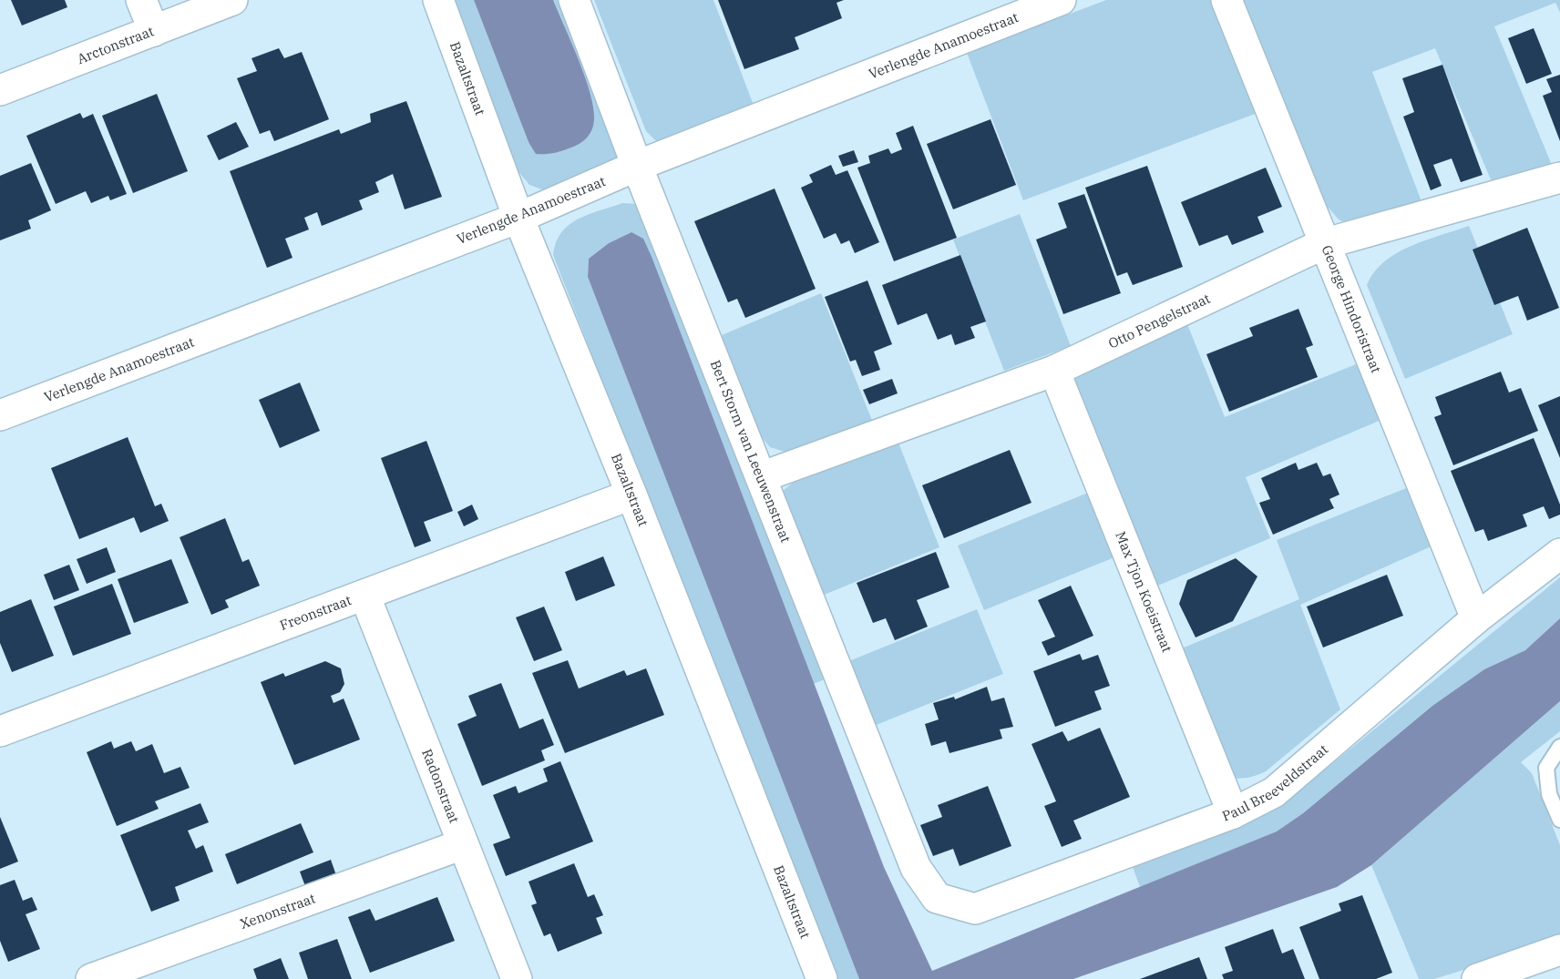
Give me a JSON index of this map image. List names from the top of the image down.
{
  "streets": {
    "street": [
      "Arctonstraat",
      "Verlengde Anamoestraat",
      "Bazaltstraat",
      "George Hindoristraat",
      "Otto Pengelstraat",
      "Bert Storm van Leeuwenstraat",
      "Max Tjon Koeistraat",
      "Freonstraat",
      "Paul Breeveldstraat",
      "Radonstraat",
      "Xenonstraat"
    ]
  },
  "crossings": [
    ["Verlengde Anamoestraat", "Bazaltstraat"],
    ["Verlengde Anamoestraat", "Bert Storm van Leeuwenstraat"],
    ["Bazaltstraat", "Freonstraat"],
    ["George Hindoristraat", "Otto Pengelstraat"],
    ["George Hindoristraat", "Paul Breeveldstraat"],
    ["Otto Pengelstraat", "Bert Storm van Leeuwenstraat"],
    ["Otto Pengelstraat", "Max Tjon Koeistraat"],
    ["Bert Storm van Leeuwenstraat", "Paul Breeveldstraat"],
    ["Max Tjon Koeistraat", "Paul Breeveldstraat"],
    ["Freonstraat", "Radonstraat"],
    ["Radonstraat", "Xenonstraat"]
  ]
}
